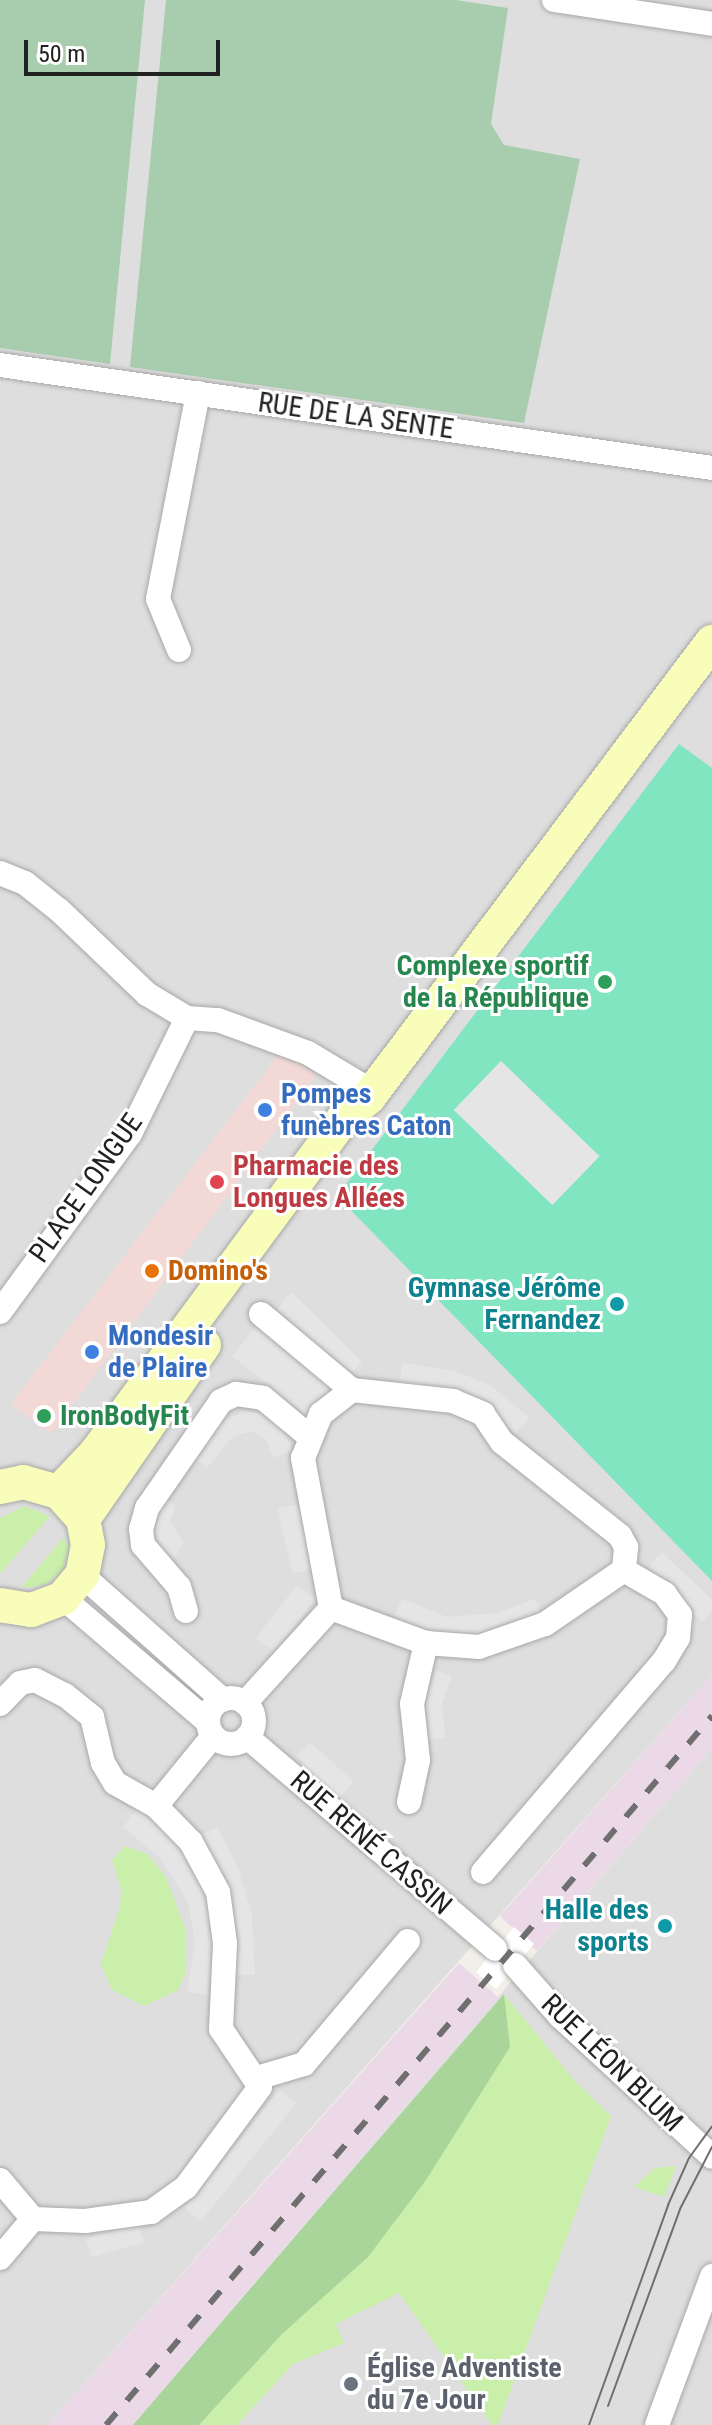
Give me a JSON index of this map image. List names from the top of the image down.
{
  "streets": {
    "street": [
      "RUE DE LA SENTE",
      "PLACE LONGUE",
      "RUE RENÉ CASSIN",
      "RUE LÉON BLUM"
    ]
  },
  "places": [
    "Complexe sportif de la République",
    "Pompes funèbres Caton",
    "Pharmacie des Longues Allées",
    "Domino's",
    "Gymnase Jérôme Fernandez",
    "Mondesir de Plaire",
    "IronBodyFit",
    "Halle des sports",
    "Église Adventiste du 7e Jour"
  ],
  "scale_bar": "50 m"
}
